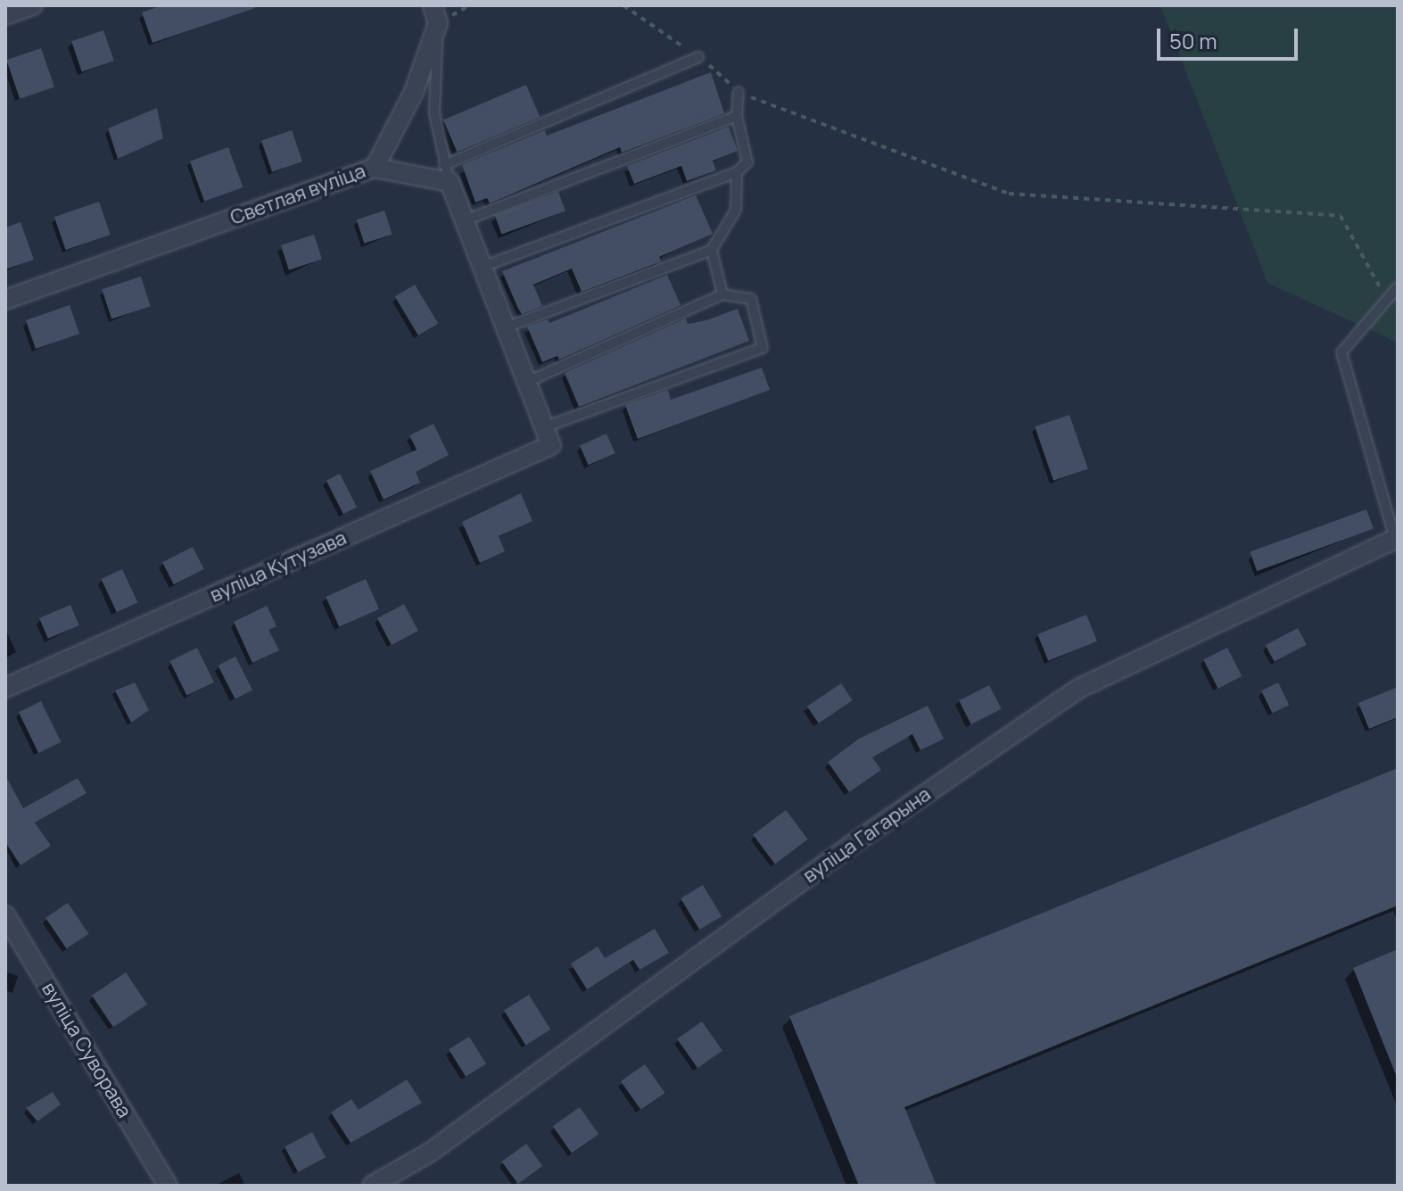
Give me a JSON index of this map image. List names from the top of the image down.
{
  "streets": {
    "street": [
      "Светлая вуліца",
      "вуліца Кутузава",
      "вуліца Гагарына",
      "вуліца Суворава"
    ]
  },
  "scale_bar": "50 m"
}
